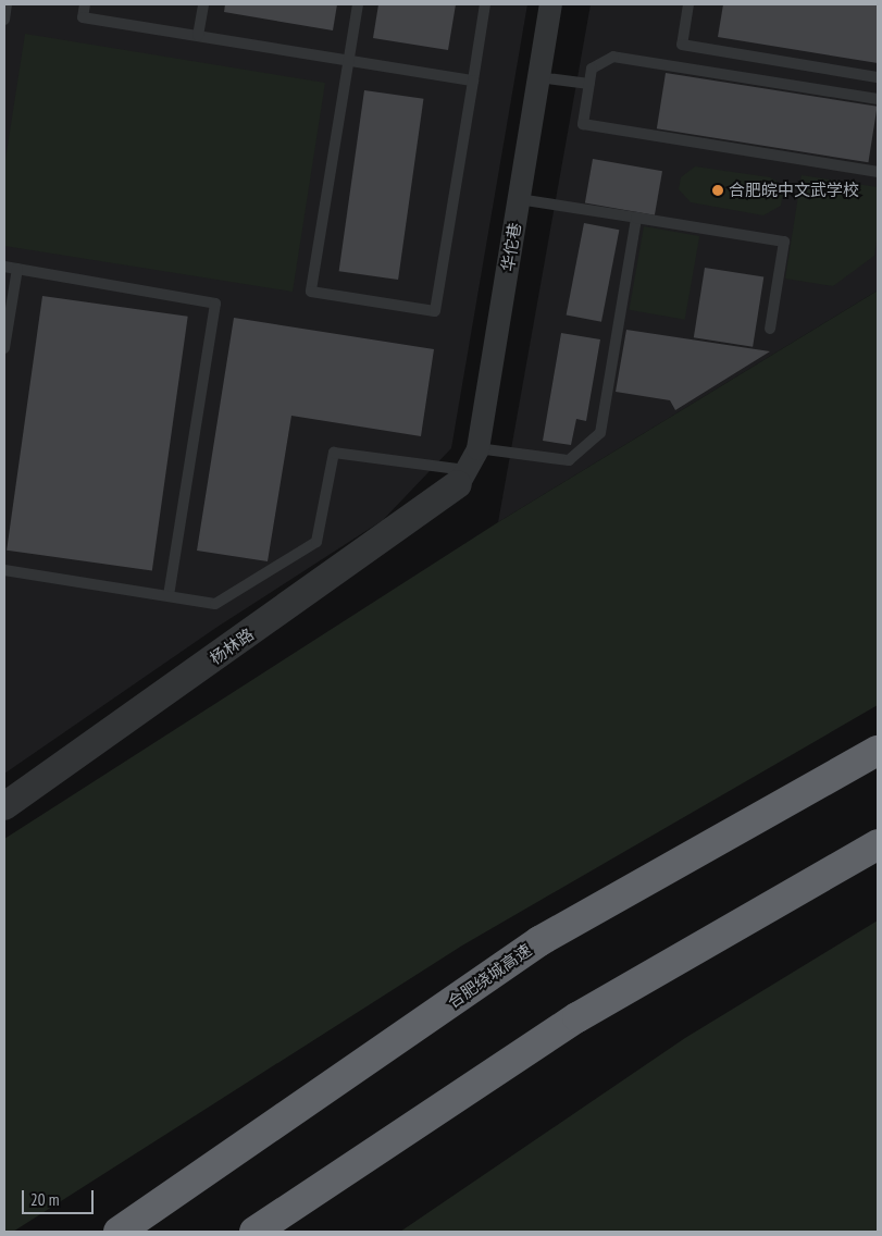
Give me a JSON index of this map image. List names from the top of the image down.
{
  "streets": {
    "highway": ["合肥绕城高速"],
    "street": ["华佗巷", "杨林路"]
  },
  "crossings": [
    ["华佗巷", "杨林路"]
  ],
  "places": ["合肥皖中文武学校"],
  "scale_bar": "20 m"
}
